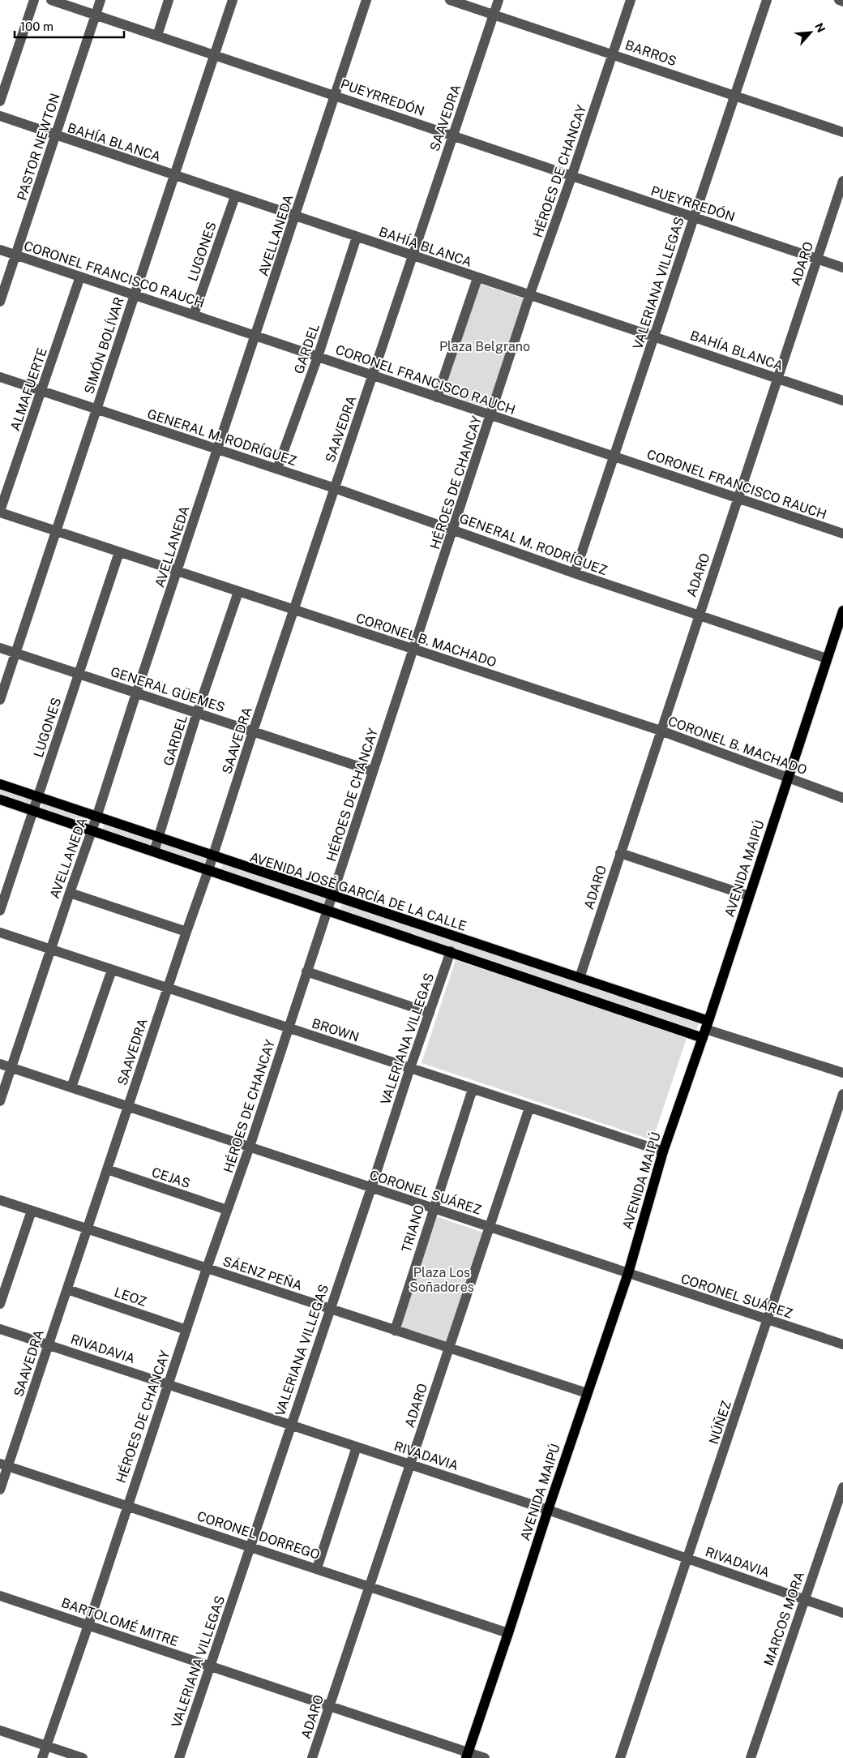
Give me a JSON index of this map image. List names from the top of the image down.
{
  "streets": {
    "main road": ["AVENIDA MAIPÚ", "AVENIDA JOSÉ GARCÍA DE LA CALLE"],
    "street": [
      "BARROS",
      "PUEYRREDÓN",
      "SAAVEDRA",
      "BAHÍA BLANCA",
      "PASTOR NEWTON",
      "HÉROES DE CHANCAY",
      "AVELLANEDA",
      "LUGONES",
      "ADARO",
      "CORONEL FRANCISCO RAUCH",
      "VALERIANA VILLEGAS",
      "SIMÓN BOLÍVAR",
      "GARDEL",
      "ALMAFUERTE",
      "GENERAL M. RODRÍGUEZ",
      "CORONEL B. MACHADO",
      "GENERAL GÜEMES",
      "BROWN",
      "CEJAS",
      "CORONEL SUÁREZ",
      "TRIANO",
      "SÁENZ PEÑA",
      "LEOZ",
      "RIVADAVIA",
      "NÚÑEZ",
      "CORONEL DORREGO",
      "MARCOS MORA",
      "BARTOLOMÉ MITRE"
    ]
  },
  "crossings": [
    ["BARROS", "SAAVEDRA"],
    ["BARROS", "HÉROES DE CHANCAY"],
    ["BARROS", "VALERIANA VILLEGAS"],
    ["PUEYRREDÓN", "SAAVEDRA"],
    ["PUEYRREDÓN", "PASTOR NEWTON"],
    ["PUEYRREDÓN", "HÉROES DE CHANCAY"],
    ["PUEYRREDÓN", "AVELLANEDA"],
    ["PUEYRREDÓN", "ADARO"],
    ["PUEYRREDÓN", "VALERIANA VILLEGAS"],
    ["PUEYRREDÓN", "SIMÓN BOLÍVAR"],
    ["SAAVEDRA", "BAHÍA BLANCA"],
    ["SAAVEDRA", "CORONEL FRANCISCO RAUCH"],
    ["SAAVEDRA", "GENERAL M. RODRÍGUEZ"],
    ["SAAVEDRA", "CORONEL B. MACHADO"],
    ["SAAVEDRA", "GENERAL GÜEMES"],
    ["SAAVEDRA", "AVENIDA JOSÉ GARCÍA DE LA CALLE"],
    ["SAAVEDRA", "BROWN"],
    ["SAAVEDRA", "CEJAS"],
    ["SAAVEDRA", "CORONEL SUÁREZ"],
    ["SAAVEDRA", "SÁENZ PEÑA"],
    ["SAAVEDRA", "LEOZ"],
    ["SAAVEDRA", "RIVADAVIA"],
    ["SAAVEDRA", "CORONEL DORREGO"],
    ["BAHÍA BLANCA", "PASTOR NEWTON"],
    ["BAHÍA BLANCA", "HÉROES DE CHANCAY"],
    ["BAHÍA BLANCA", "AVELLANEDA"],
    ["BAHÍA BLANCA", "LUGONES"],
    ["BAHÍA BLANCA", "ADARO"],
    ["BAHÍA BLANCA", "VALERIANA VILLEGAS"],
    ["BAHÍA BLANCA", "SIMÓN BOLÍVAR"],
    ["BAHÍA BLANCA", "GARDEL"],
    ["PASTOR NEWTON", "CORONEL FRANCISCO RAUCH"],
    ["HÉROES DE CHANCAY", "CORONEL FRANCISCO RAUCH"],
    ["HÉROES DE CHANCAY", "GENERAL M. RODRÍGUEZ"],
    ["HÉROES DE CHANCAY", "CORONEL B. MACHADO"],
    ["HÉROES DE CHANCAY", "GENERAL GÜEMES"],
    ["HÉROES DE CHANCAY", "AVENIDA JOSÉ GARCÍA DE LA CALLE"],
    ["HÉROES DE CHANCAY", "BROWN"],
    ["HÉROES DE CHANCAY", "CEJAS"],
    ["HÉROES DE CHANCAY", "CORONEL SUÁREZ"],
    ["HÉROES DE CHANCAY", "SÁENZ PEÑA"],
    ["HÉROES DE CHANCAY", "LEOZ"],
    ["HÉROES DE CHANCAY", "RIVADAVIA"],
    ["HÉROES DE CHANCAY", "CORONEL DORREGO"],
    ["HÉROES DE CHANCAY", "BARTOLOMÉ MITRE"],
    ["AVELLANEDA", "CORONEL FRANCISCO RAUCH"],
    ["AVELLANEDA", "GENERAL M. RODRÍGUEZ"],
    ["AVELLANEDA", "CORONEL B. MACHADO"],
    ["AVELLANEDA", "GENERAL GÜEMES"],
    ["AVELLANEDA", "AVENIDA JOSÉ GARCÍA DE LA CALLE"],
    ["AVELLANEDA", "BROWN"],
    ["AVELLANEDA", "CORONEL SUÁREZ"],
    ["LUGONES", "CORONEL FRANCISCO RAUCH"],
    ["LUGONES", "CORONEL B. MACHADO"],
    ["LUGONES", "GENERAL GÜEMES"],
    ["LUGONES", "AVENIDA JOSÉ GARCÍA DE LA CALLE"],
    ["ADARO", "CORONEL FRANCISCO RAUCH"],
    ["ADARO", "GENERAL M. RODRÍGUEZ"],
    ["ADARO", "CORONEL B. MACHADO"],
    ["ADARO", "AVENIDA JOSÉ GARCÍA DE LA CALLE"],
    ["ADARO", "BROWN"],
    ["ADARO", "CORONEL SUÁREZ"],
    ["ADARO", "SÁENZ PEÑA"],
    ["ADARO", "RIVADAVIA"],
    ["ADARO", "CORONEL DORREGO"],
    ["ADARO", "BARTOLOMÉ MITRE"],
    ["CORONEL FRANCISCO RAUCH", "VALERIANA VILLEGAS"],
    ["CORONEL FRANCISCO RAUCH", "SIMÓN BOLÍVAR"],
    ["CORONEL FRANCISCO RAUCH", "GARDEL"],
    ["CORONEL FRANCISCO RAUCH", "ALMAFUERTE"],
    ["VALERIANA VILLEGAS", "GENERAL M. RODRÍGUEZ"],
    ["VALERIANA VILLEGAS", "AVENIDA JOSÉ GARCÍA DE LA CALLE"],
    ["VALERIANA VILLEGAS", "BROWN"],
    ["VALERIANA VILLEGAS", "CORONEL SUÁREZ"],
    ["VALERIANA VILLEGAS", "SÁENZ PEÑA"],
    ["VALERIANA VILLEGAS", "RIVADAVIA"],
    ["VALERIANA VILLEGAS", "CORONEL DORREGO"],
    ["VALERIANA VILLEGAS", "BARTOLOMÉ MITRE"],
    ["SIMÓN BOLÍVAR", "GENERAL M. RODRÍGUEZ"],
    ["SIMÓN BOLÍVAR", "CORONEL B. MACHADO"],
    ["SIMÓN BOLÍVAR", "GENERAL GÜEMES"],
    ["GARDEL", "GENERAL M. RODRÍGUEZ"],
    ["GARDEL", "CORONEL B. MACHADO"],
    ["GARDEL", "GENERAL GÜEMES"],
    ["GARDEL", "AVENIDA JOSÉ GARCÍA DE LA CALLE"],
    ["ALMAFUERTE", "GENERAL M. RODRÍGUEZ"],
    ["ALMAFUERTE", "CORONEL B. MACHADO"],
    ["GENERAL M. RODRÍGUEZ", "AVENIDA MAIPÚ"],
    ["CORONEL B. MACHADO", "AVENIDA MAIPÚ"],
    ["AVENIDA MAIPÚ", "AVENIDA JOSÉ GARCÍA DE LA CALLE"],
    ["AVENIDA MAIPÚ", "BROWN"],
    ["AVENIDA MAIPÚ", "CORONEL SUÁREZ"],
    ["AVENIDA MAIPÚ", "SÁENZ PEÑA"],
    ["AVENIDA MAIPÚ", "RIVADAVIA"],
    ["AVENIDA MAIPÚ", "CORONEL DORREGO"],
    ["AVENIDA MAIPÚ", "BARTOLOMÉ MITRE"],
    ["BROWN", "TRIANO"],
    ["CORONEL SUÁREZ", "TRIANO"],
    ["CORONEL SUÁREZ", "NÚÑEZ"],
    ["TRIANO", "SÁENZ PEÑA"],
    ["RIVADAVIA", "NÚÑEZ"],
    ["RIVADAVIA", "MARCOS MORA"]
  ],
  "parks": ["Plaza Belgrano", "Plaza Los Soñadores"],
  "scale_bar": "100 m",
  "north": "top right"
}
